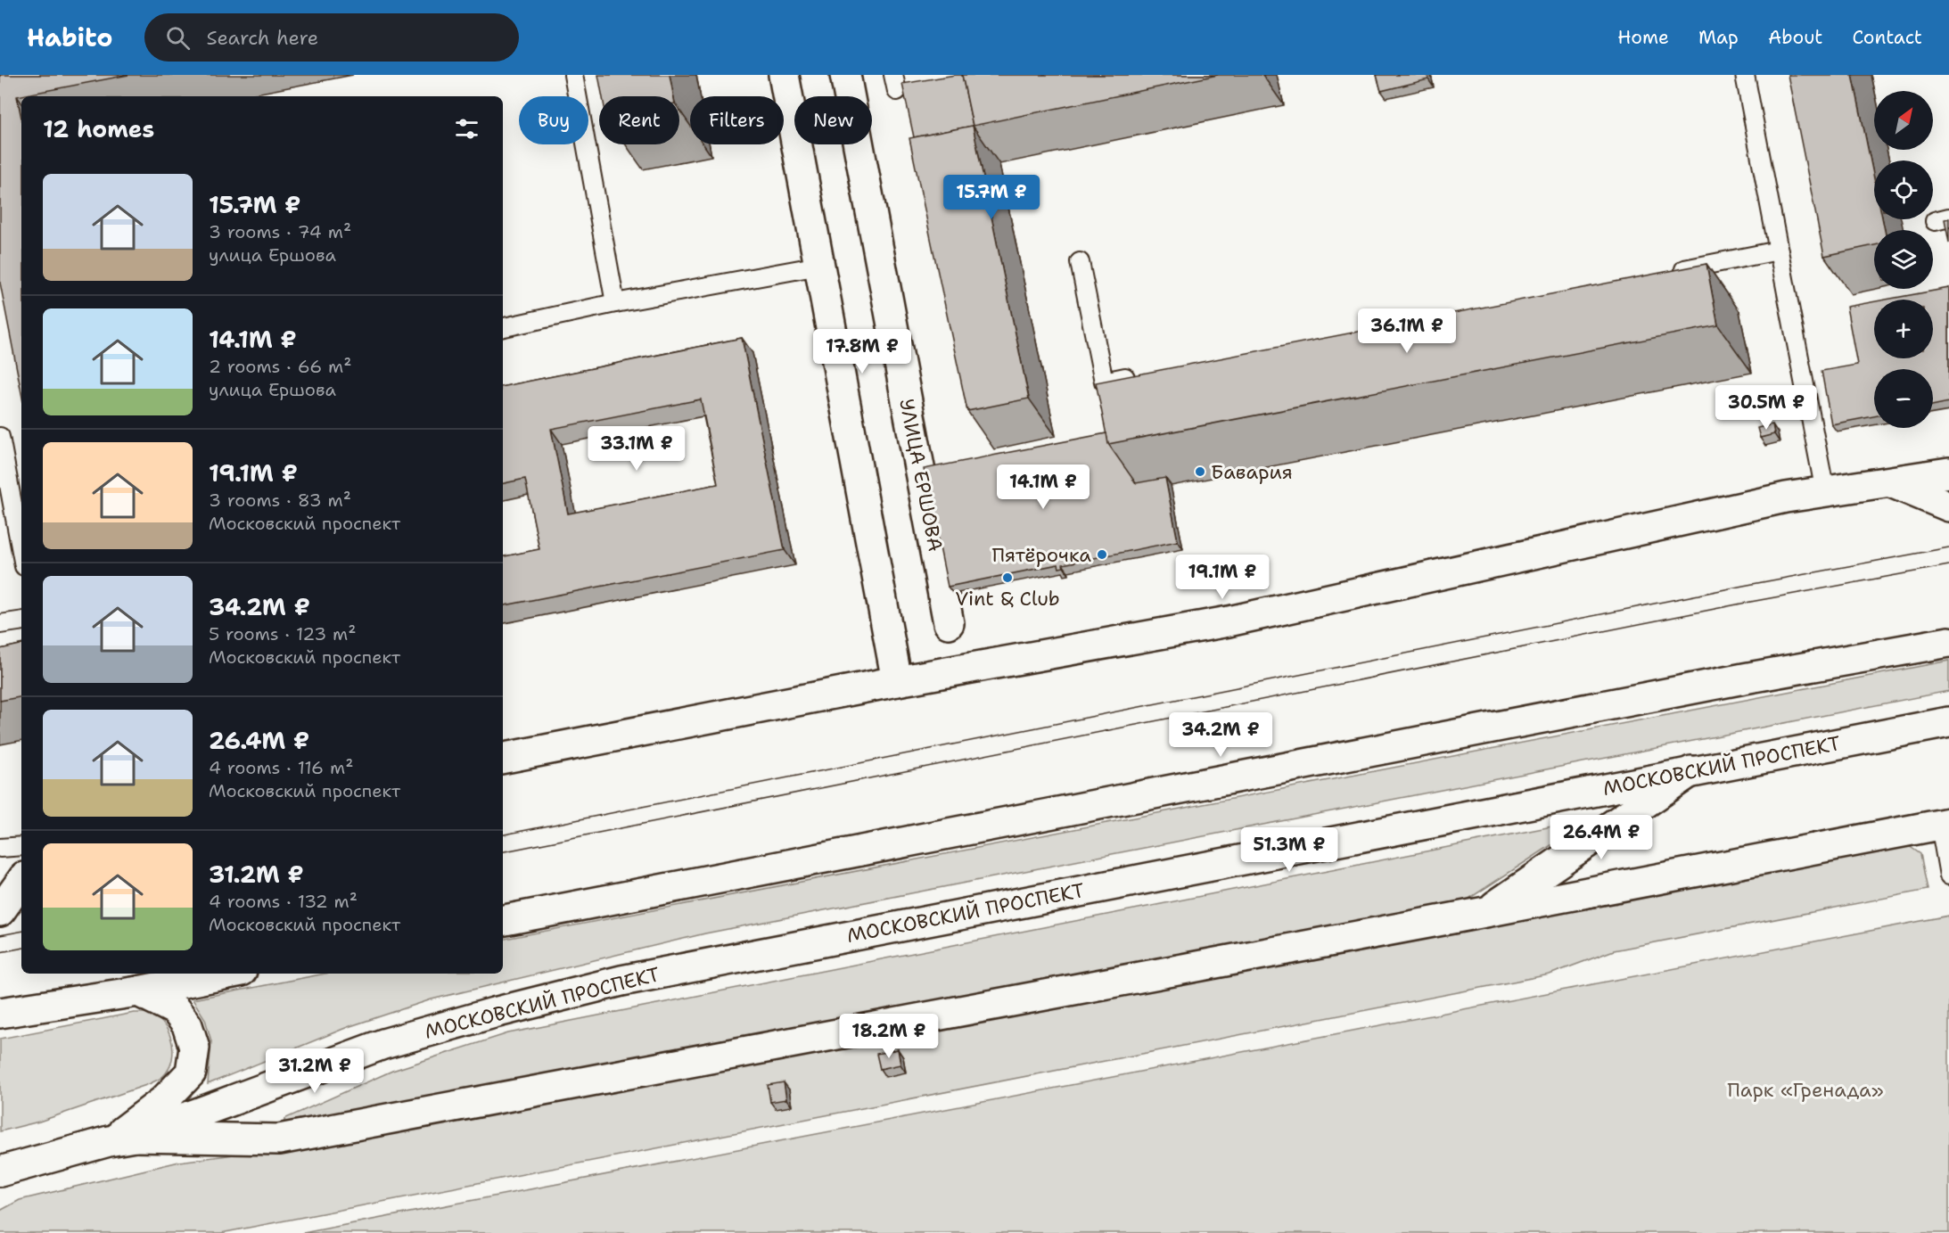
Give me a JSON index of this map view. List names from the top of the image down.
{
  "streets": {
    "street": ["УЛИЦА ЕРШОВА", "МОСКОВСКИЙ ПРОСПЕКТ"]
  },
  "parks": ["Парк «Гренада»"],
  "places": ["Бавария", "Пятёрочка", "Vint & Club"],
  "north": "top right",
  "page": {
    "header": "Habito",
    "search": "Search here",
    "nav": [
      "Home",
      "Map",
      "About",
      "Contact"
    ],
    "map_buttons": ["+", "−"],
    "chip": [
      "Buy",
      "Rent",
      "Filters",
      "New"
    ],
    "heading": "12 homes",
    "list": [
      {
        "name": "15.7M ₽",
        "note": "3 rooms · 74 m² · улица Ершова"
      },
      {
        "name": "14.1M ₽",
        "note": "2 rooms · 66 m² · улица Ершова"
      },
      {
        "name": "19.1M ₽",
        "note": "3 rooms · 83 m² · Московский проспект"
      },
      {
        "name": "34.2M ₽",
        "note": "5 rooms · 123 m² · Московский проспект"
      },
      {
        "name": "26.4M ₽",
        "note": "4 rooms · 116 m² · Московский проспект"
      },
      {
        "name": "31.2M ₽",
        "note": "4 rooms · 132 m² · Московский проспект"
      }
    ],
    "price": [
      "15.7M ₽",
      "36.1M ₽",
      "17.8M ₽",
      "30.5M ₽",
      "33.1M ₽",
      "14.1M ₽",
      "19.1M ₽",
      "34.2M ₽",
      "26.4M ₽",
      "51.3M ₽",
      "18.2M ₽",
      "31.2M ₽"
    ]
  }
}
